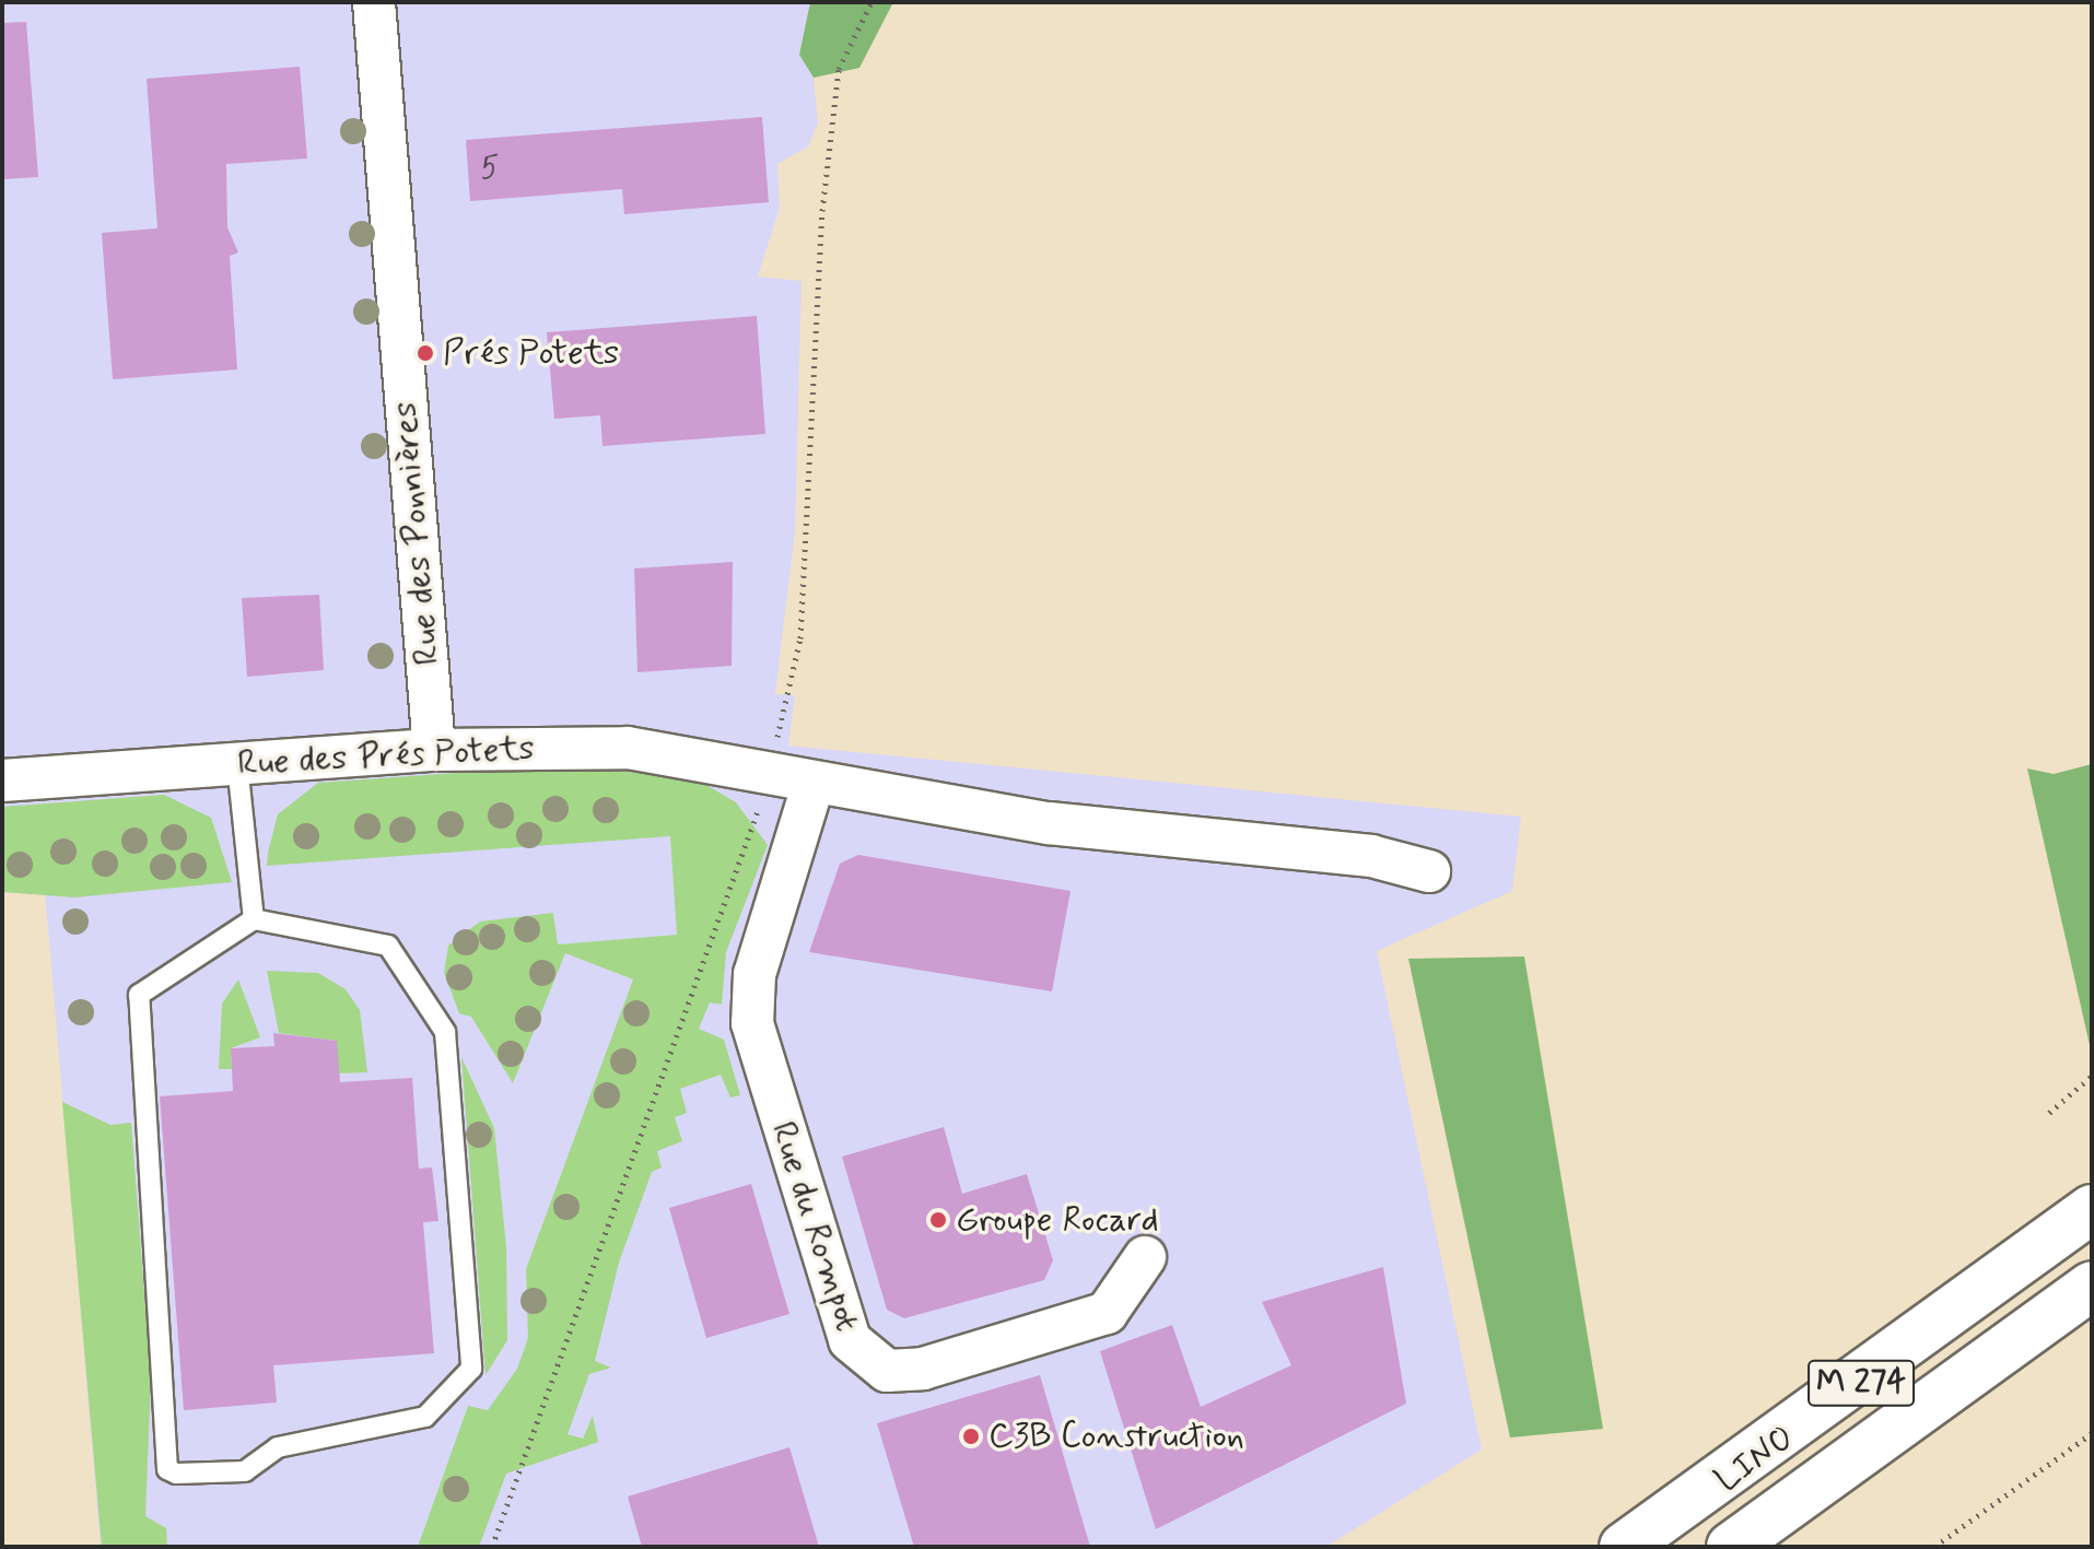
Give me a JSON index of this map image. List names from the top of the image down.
{
  "streets": {
    "highway": ["M 274", "LINO"],
    "street": ["Rue des Ponnières", "Rue des Prés Potets", "Rue du Rompot"]
  },
  "crossings": [
    ["Rue des Ponnières", "Rue des Prés Potets"],
    ["Rue des Prés Potets", "Rue du Rompot"]
  ],
  "places": ["Prés Potets", "Groupe Rocard", "C3B Construction"],
  "house_numbers": ["5"]
}
